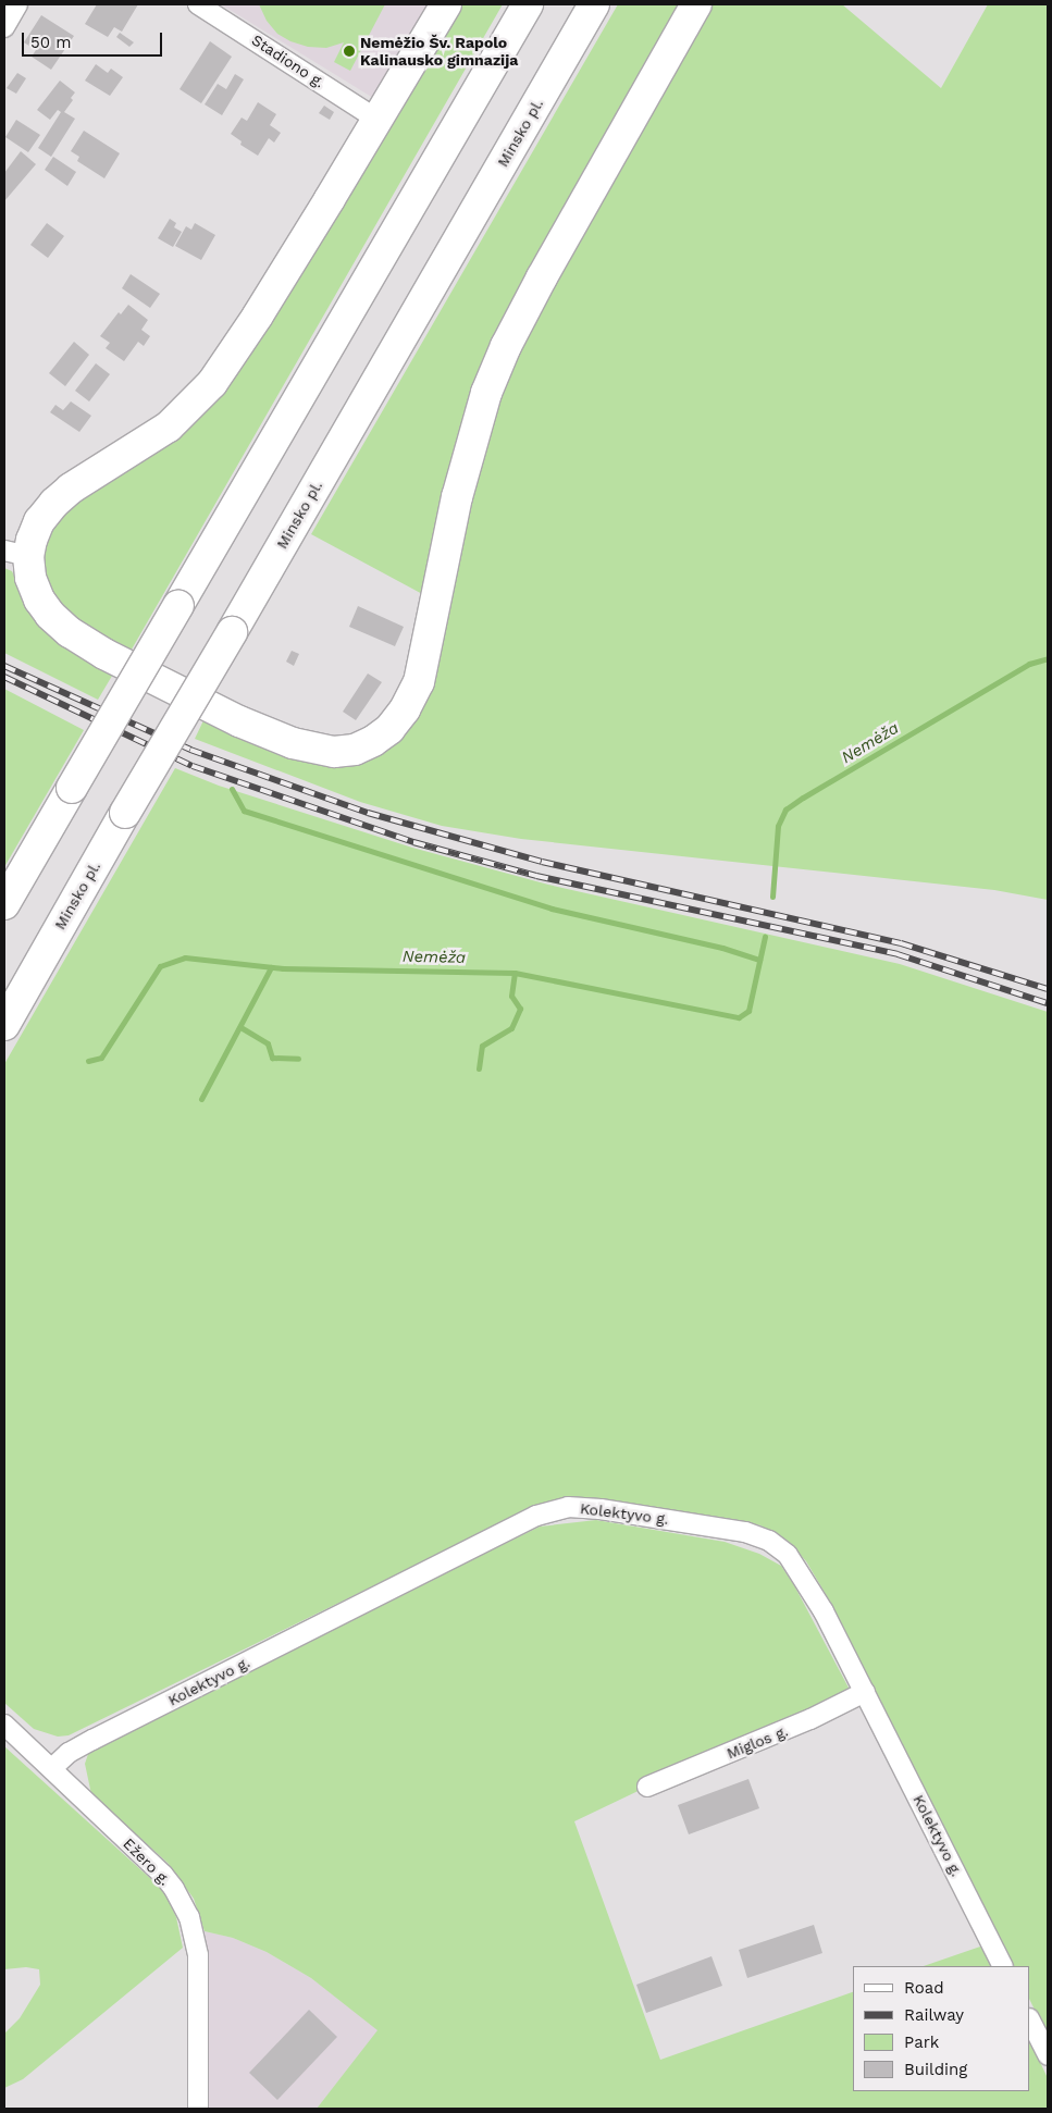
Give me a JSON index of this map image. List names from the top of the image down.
{
  "streets": {
    "highway": ["Minsko pl."],
    "street": [
      "Stadiono g.",
      "Kolektyvo g.",
      "Miglos g.",
      "Ežero g."
    ]
  },
  "crossings": [
    ["Kolektyvo g.", "Miglos g."],
    ["Kolektyvo g.", "Ežero g."]
  ],
  "water": ["Nemėža"],
  "places": ["Nemėžio Šv. Rapolo Kalinausko gimnazija"],
  "legend": [
    "Road",
    "Railway",
    "Park",
    "Building"
  ],
  "scale_bar": "50 m"
}
